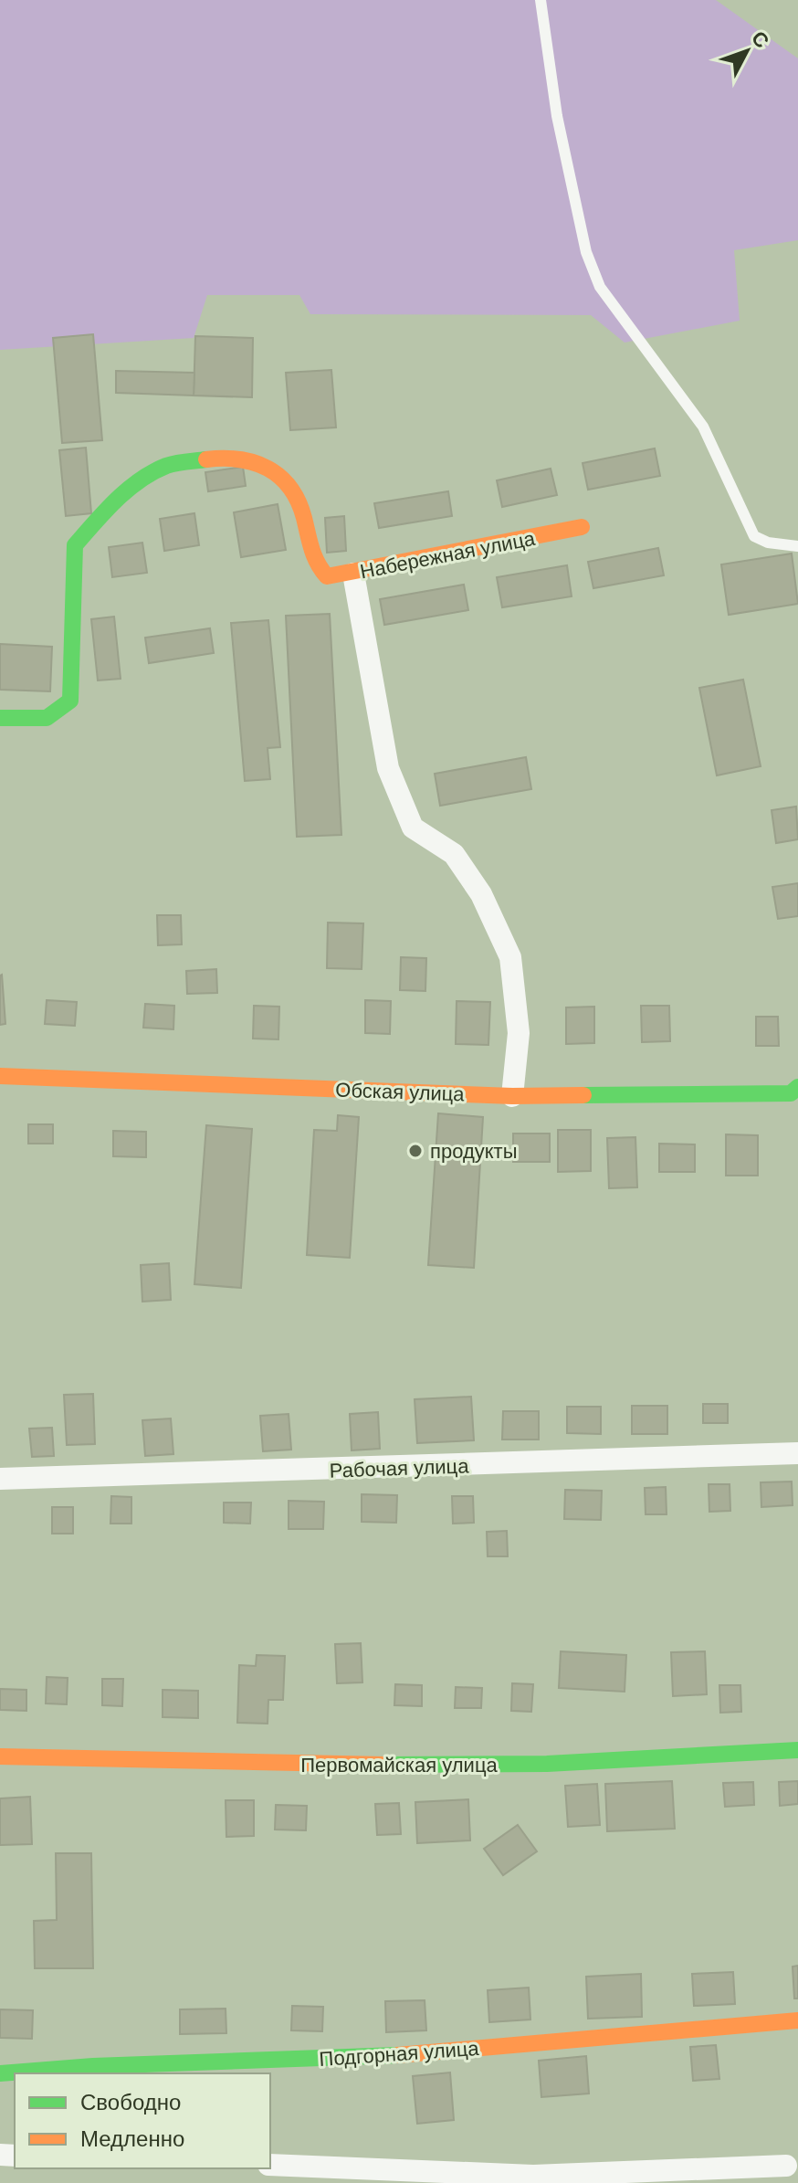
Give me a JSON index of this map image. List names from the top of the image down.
{
  "streets": {
    "street": [
      "Набережная улица",
      "Обская улица",
      "Рабочая улица",
      "Первомайская улица",
      "Подгорная улица"
    ]
  },
  "places": ["продукты"],
  "legend": ["Свободно", "Медленно"],
  "north": "top right"
}
